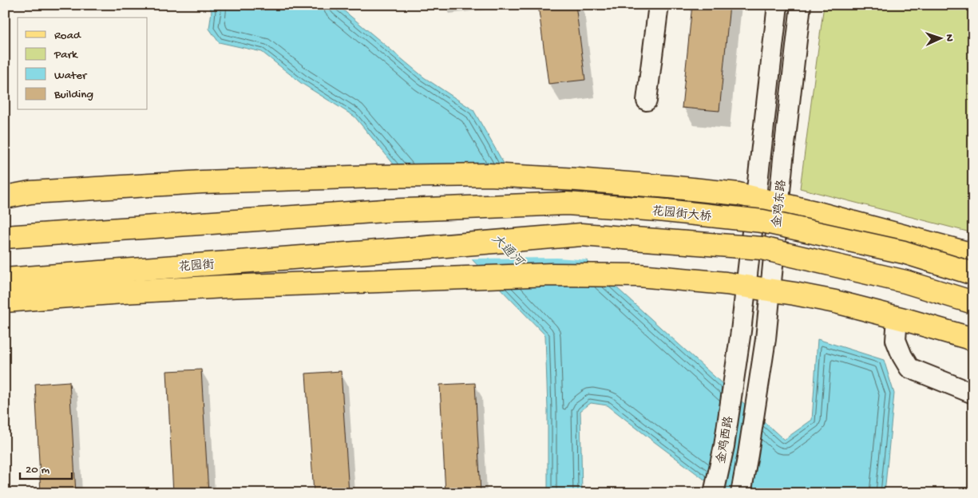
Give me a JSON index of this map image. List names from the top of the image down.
{
  "streets": {
    "main road": ["花园街大桥", "花园街"],
    "street": ["金鸡东路", "金鸡西路"]
  },
  "crossings": [
    ["金鸡东路", "金鸡西路"]
  ],
  "water": ["大通河"],
  "legend": [
    "Road",
    "Park",
    "Water",
    "Building"
  ],
  "scale_bar": "20 m",
  "north": "right"
}
